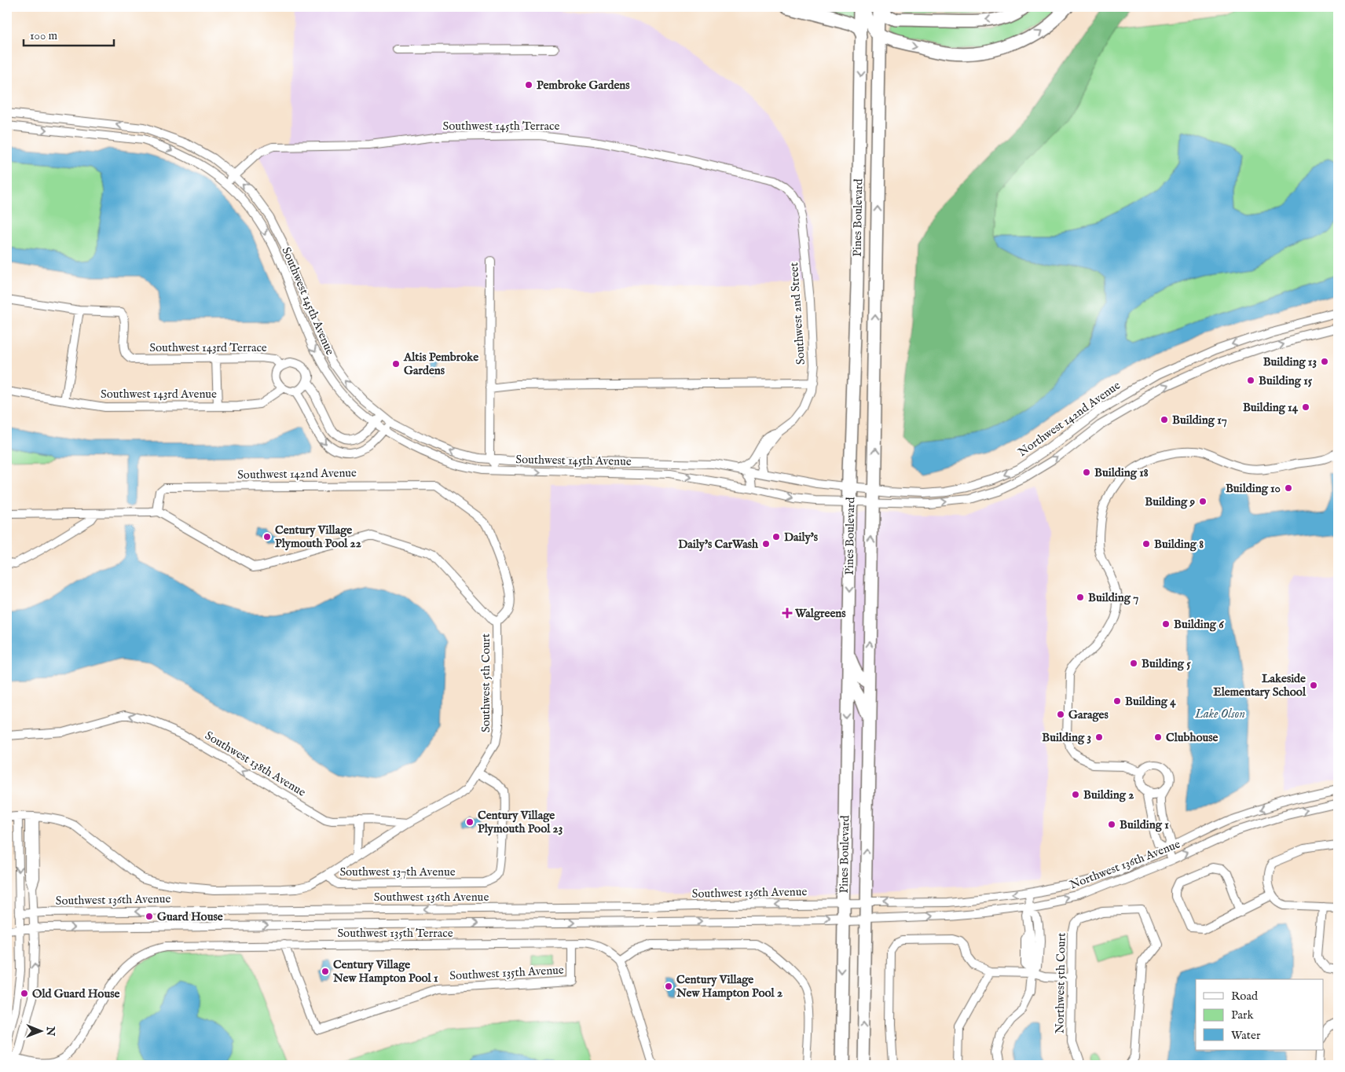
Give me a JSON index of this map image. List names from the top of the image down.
{
  "streets": {
    "highway": ["Pines Boulevard"],
    "street": [
      "Southwest 145th Terrace",
      "Southwest 145th Avenue",
      "Southwest 2nd Street",
      "Southwest 143rd Terrace",
      "Southwest 143rd Avenue",
      "Northwest 142nd Avenue",
      "Southwest 142nd Avenue",
      "Southwest 5th Court",
      "Southwest 138th Avenue",
      "Northwest 136th Avenue",
      "Southwest 137th Avenue",
      "Southwest 136th Avenue",
      "Southwest 135th Terrace",
      "Southwest 135th Avenue",
      "Northwest 5th Court"
    ]
  },
  "crossings": [
    ["Southwest 145th Terrace", "Southwest 145th Avenue"],
    ["Southwest 145th Terrace", "Southwest 2nd Street"],
    ["Pines Boulevard", "Southwest 145th Avenue"],
    ["Pines Boulevard", "Northwest 142nd Avenue"],
    ["Pines Boulevard", "Northwest 136th Avenue"],
    ["Pines Boulevard", "Southwest 136th Avenue"],
    ["Southwest 145th Avenue", "Southwest 2nd Street"],
    ["Southwest 145th Avenue", "Northwest 142nd Avenue"],
    ["Southwest 143rd Terrace", "Southwest 143rd Avenue"],
    ["Southwest 142nd Avenue", "Southwest 5th Court"],
    ["Southwest 5th Court", "Southwest 138th Avenue"],
    ["Southwest 5th Court", "Southwest 137th Avenue"],
    ["Southwest 138th Avenue", "Southwest 137th Avenue"],
    ["Northwest 136th Avenue", "Southwest 136th Avenue"],
    ["Southwest 135th Terrace", "Southwest 135th Avenue"]
  ],
  "one_way": ["Southwest 138th Avenue"],
  "water": ["Lake Olson"],
  "places": {
    "other": [
      "Pembroke Gardens",
      "Building 13",
      "Altis Pembroke Gardens",
      "Building 15",
      "Building 14",
      "Building 17",
      "Building 18",
      "Building 10",
      "Building 9",
      "Century Village Plymouth Pool 22",
      "Daily's",
      "Daily's CarWash",
      "Building 8",
      "Building 7",
      "Building 6",
      "Building 5",
      "Lakeside Elementary School",
      "Building 4",
      "Garages",
      "Building 3",
      "Clubhouse",
      "Building 2",
      "Century Village Plymouth Pool 23",
      "Building 1",
      "Guard House",
      "Century Village New Hampton Pool 1",
      "Century Village New Hampton Pool 2",
      "Old Guard House"
    ],
    "health": ["Walgreens"]
  },
  "legend": ["Road", "Park", "Water"],
  "scale_bar": "100 m",
  "north": "right"
}
